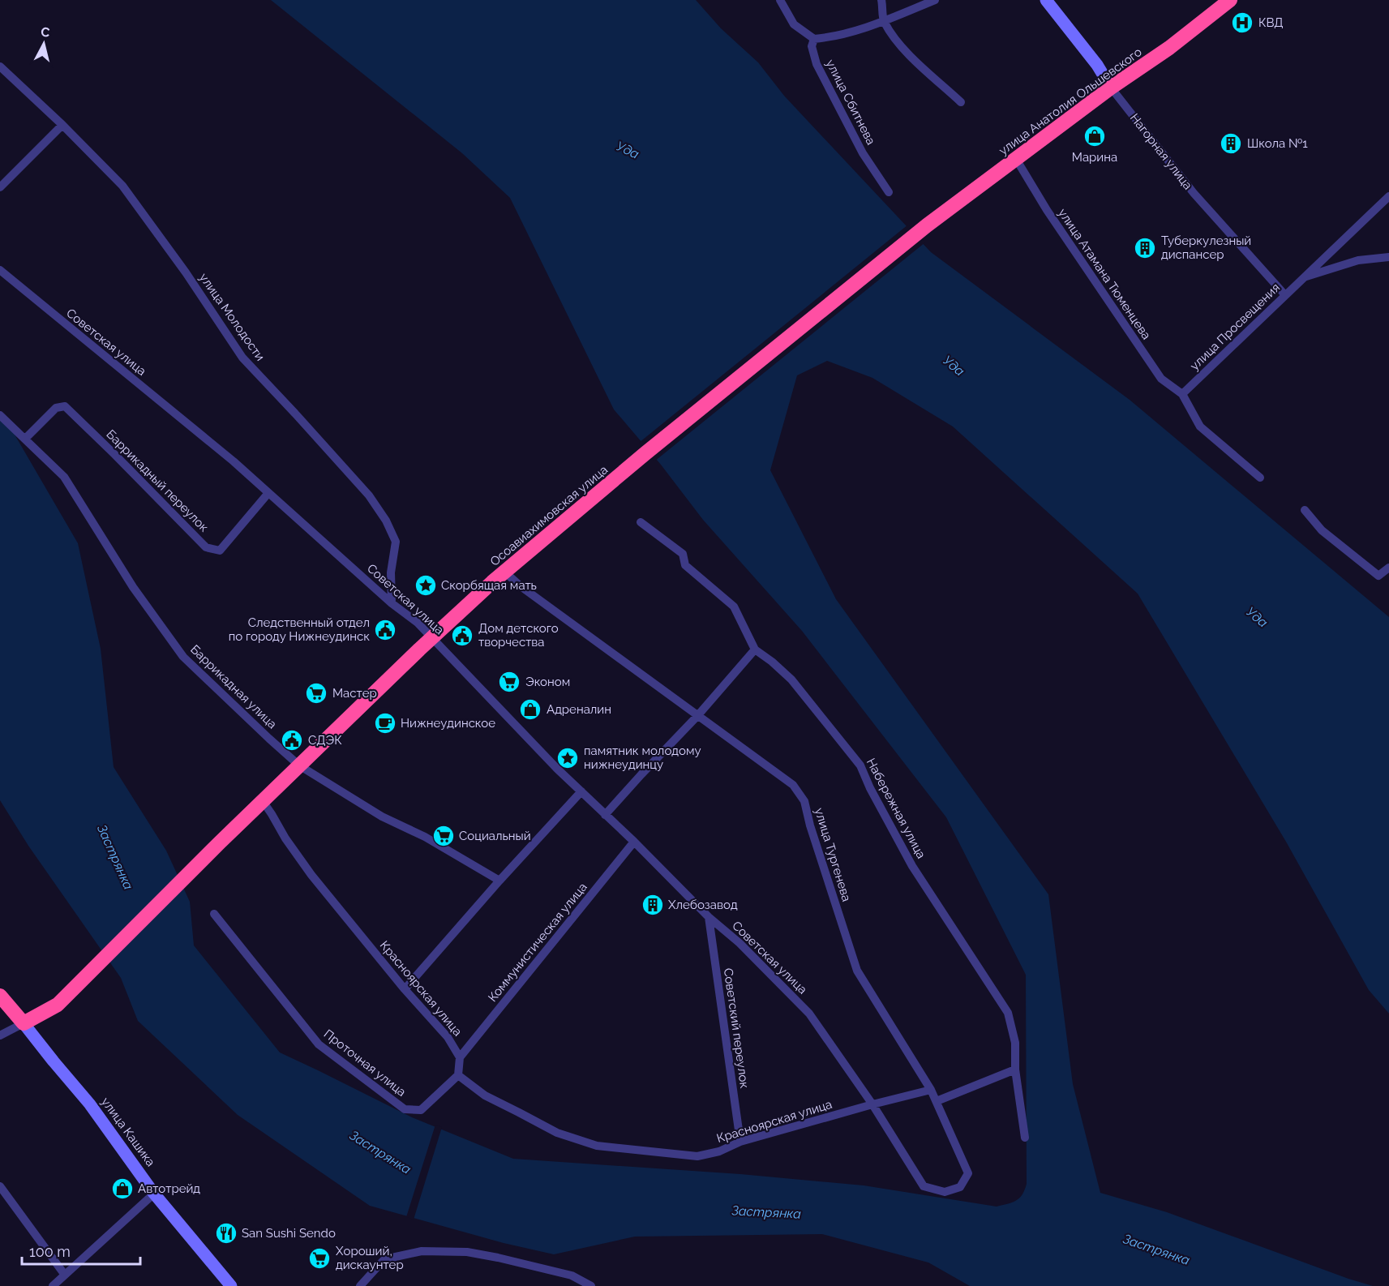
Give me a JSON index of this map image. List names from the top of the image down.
{
  "streets": {
    "highway": ["улица Анатолия Ольшевского", "Осоавиахимовская улица", "улица Кашика"],
    "street": [
      "улица Сбитнева",
      "Нагорная улица",
      "улица Атамана Тюменцева",
      "улица Молодости",
      "улица Просвещения",
      "Советская улица",
      "Баррикадный переулок",
      "Баррикадная улица",
      "Набережная улица",
      "улица Тургенева",
      "Коммунистическая улица",
      "Красноярская улица",
      "Советский переулок",
      "Проточная улица"
    ]
  },
  "crossings": [
    ["улица Анатолия Ольшевского", "Нагорная улица"],
    ["улица Анатолия Ольшевского", "улица Атамана Тюменцева"],
    ["улица Анатолия Ольшевского", "Осоавиахимовская улица"],
    ["Нагорная улица", "улица Просвещения"],
    ["улица Атамана Тюменцева", "улица Просвещения"],
    ["улица Молодости", "Советская улица"],
    ["Советская улица", "Баррикадный переулок"],
    ["Советская улица", "Осоавиахимовская улица"],
    ["Советская улица", "улица Тургенева"],
    ["Советская улица", "Коммунистическая улица"],
    ["Советская улица", "Красноярская улица"],
    ["Советская улица", "Советский переулок"],
    ["Баррикадный переулок", "Баррикадная улица"],
    ["Осоавиахимовская улица", "Баррикадная улица"],
    ["Осоавиахимовская улица", "улица Тургенева"],
    ["Осоавиахимовская улица", "Красноярская улица"],
    ["Осоавиахимовская улица", "улица Кашика"],
    ["улица Тургенева", "Красноярская улица"],
    ["Коммунистическая улица", "Красноярская улица"],
    ["Красноярская улица", "Советский переулок"],
    ["Красноярская улица", "Проточная улица"]
  ],
  "water": ["Уда", "Застрянка"],
  "places": {
    "hospital": ["КВД"],
    "shop": ["Марина", "Адреналин", "Автотрейд"],
    "building": ["Школа №1", "Туберкулезный диспансер", "Хлебозавод"],
    "place": ["Скорбящая мать", "памятник молодому нижнеудинцу"],
    "public building": ["Следственный отдел по городу Нижнеудинск", "Дом детского творчества", "СДЭК"],
    "supermarket": [
      "Эконом",
      "Мастер",
      "Социальный",
      "Хороший, дискаунтер"
    ],
    "cafe": ["Нижнеудинское"],
    "restaurant": ["San Sushi Sendo"]
  },
  "scale_bar": "100 m",
  "north": "top"
}
